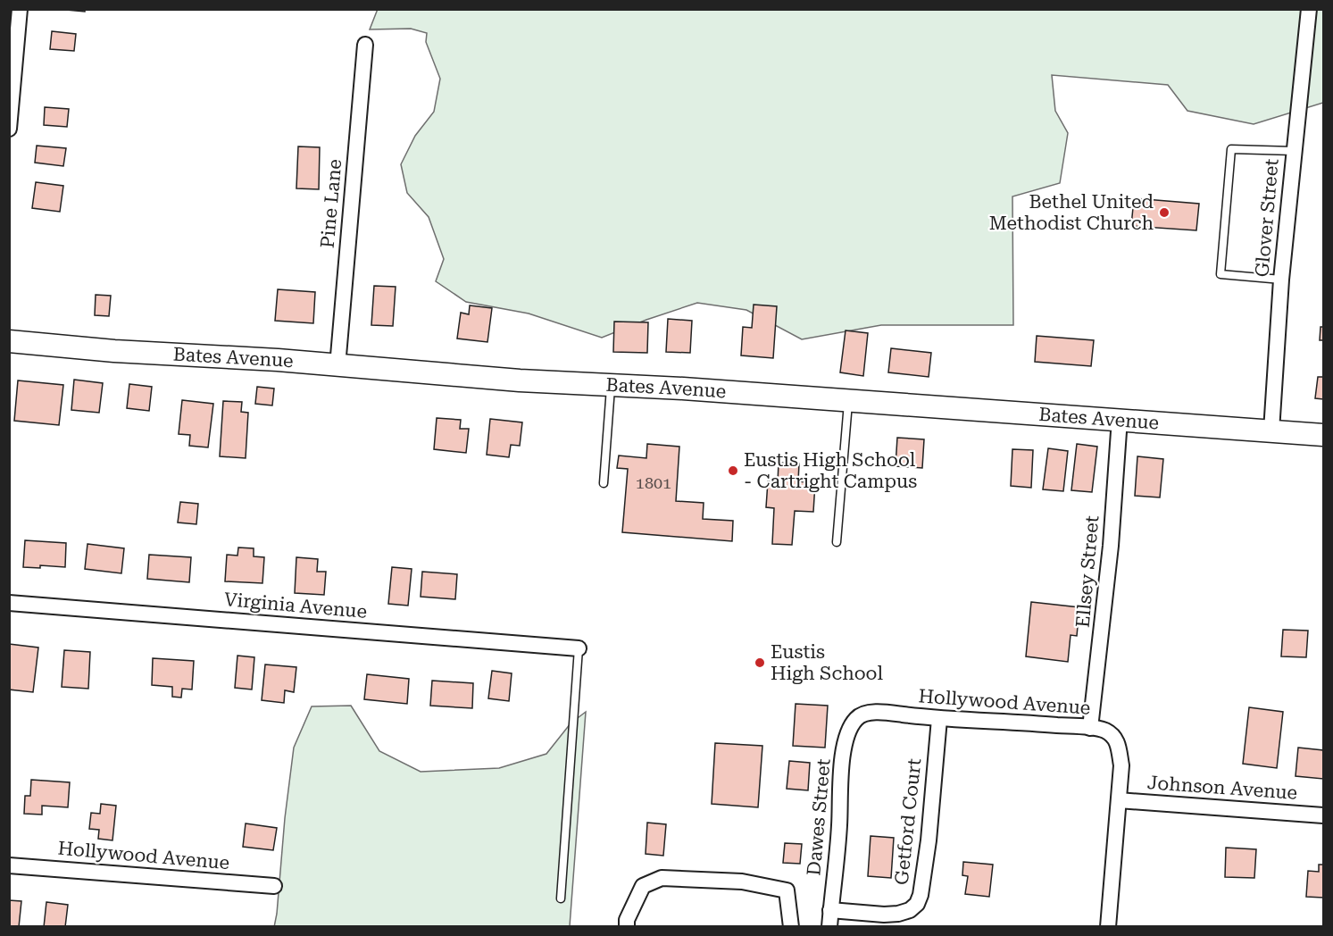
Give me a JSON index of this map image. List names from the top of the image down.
{
  "streets": {
    "street": [
      "Pine Lane",
      "Glover Street",
      "Bates Avenue",
      "Ellsey Street",
      "Virginia Avenue",
      "Hollywood Avenue",
      "Johnson Avenue",
      "Dawes Street",
      "Getford Court"
    ]
  },
  "crossings": [
    ["Pine Lane", "Bates Avenue"],
    ["Glover Street", "Bates Avenue"],
    ["Bates Avenue", "Ellsey Street"],
    ["Ellsey Street", "Hollywood Avenue"],
    ["Hollywood Avenue", "Johnson Avenue"],
    ["Hollywood Avenue", "Dawes Street"],
    ["Hollywood Avenue", "Getford Court"],
    ["Dawes Street", "Getford Court"]
  ],
  "places": ["Bethel United Methodist Church", "Eustis High School - Cartright Campus", "Eustis High School"],
  "house_numbers": ["1801"]
}
